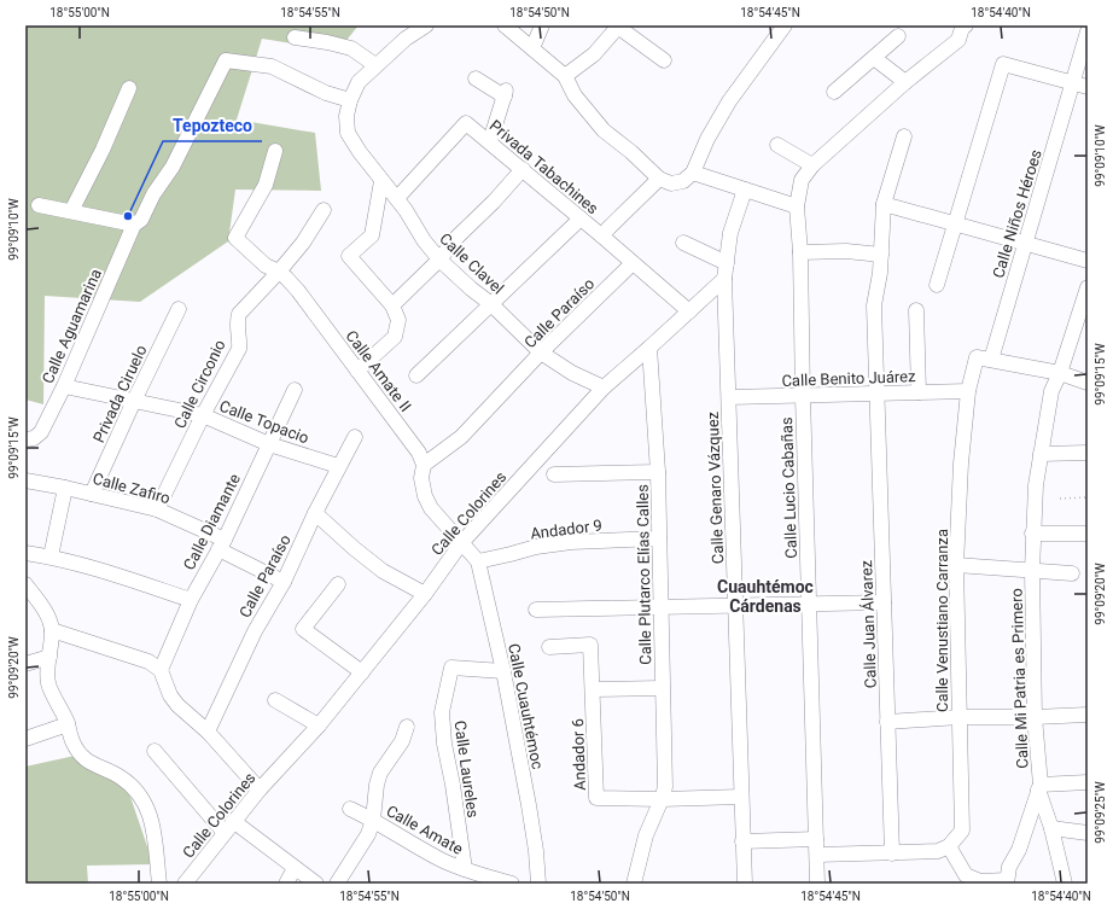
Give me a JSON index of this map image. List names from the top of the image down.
{
  "streets": {
    "street": [
      "Privada Tabachines",
      "Calle Niños Héroes",
      "Calle Clavel",
      "Calle Paraíso",
      "Calle Aguamarina",
      "Calle Amate II",
      "Calle Benito Juárez",
      "Calle Circonio",
      "Privada Ciruelo",
      "Calle Topacio",
      "Calle Zafiro",
      "Calle Genaro Vázquez",
      "Calle Lucio Cabañas",
      "Calle Colorines",
      "Calle Diamante",
      "Andador 9",
      "Calle Plutarco Elías Calles",
      "Calle Venustiano Carranza",
      "Calle Juan Álvarez",
      "Calle Mi Patria es Primero",
      "Calle Cuauhtémoc",
      "Andador 6",
      "Calle Laureles",
      "Calle Amate"
    ]
  },
  "crossings": [
    ["Privada Tabachines", "Calle Clavel"],
    ["Privada Tabachines", "Calle Paraíso"],
    ["Privada Tabachines", "Calle Colorines"],
    ["Calle Clavel", "Calle Paraíso"],
    ["Calle Clavel", "Calle Aguamarina"],
    ["Calle Clavel", "Calle Colorines"],
    ["Calle Paraíso", "Calle Amate II"],
    ["Calle Paraíso", "Calle Topacio"],
    ["Calle Paraíso", "Calle Zafiro"],
    ["Calle Aguamarina", "Calle Topacio"],
    ["Calle Amate II", "Calle Circonio"],
    ["Calle Amate II", "Calle Colorines"],
    ["Calle Benito Juárez", "Calle Genaro Vázquez"],
    ["Calle Benito Juárez", "Calle Lucio Cabañas"],
    ["Calle Benito Juárez", "Calle Venustiano Carranza"],
    ["Calle Benito Juárez", "Calle Juan Álvarez"],
    ["Calle Circonio", "Calle Topacio"],
    ["Calle Circonio", "Calle Zafiro"],
    ["Privada Ciruelo", "Calle Topacio"],
    ["Privada Ciruelo", "Calle Zafiro"],
    ["Calle Topacio", "Calle Diamante"],
    ["Calle Zafiro", "Calle Diamante"],
    ["Calle Genaro Vázquez", "Calle Colorines"],
    ["Calle Colorines", "Calle Plutarco Elías Calles"],
    ["Andador 9", "Calle Plutarco Elías Calles"],
    ["Andador 9", "Calle Cuauhtémoc"],
    ["Calle Plutarco Elías Calles", "Andador 6"],
    ["Calle Cuauhtémoc", "Calle Laureles"],
    ["Calle Laureles", "Calle Amate"]
  ],
  "districts": ["Cuauhtémoc Cárdenas"],
  "places": ["Tepozteco"],
  "coordinates": [
    "18°55'00\"N",
    "18°54'55\"N",
    "18°54'50\"N",
    "18°54'45\"N",
    "18°54'40\"N",
    "99°09'10\"W",
    "99°09'15\"W",
    "99°09'20\"W",
    "99°09'25\"W"
  ]
}
